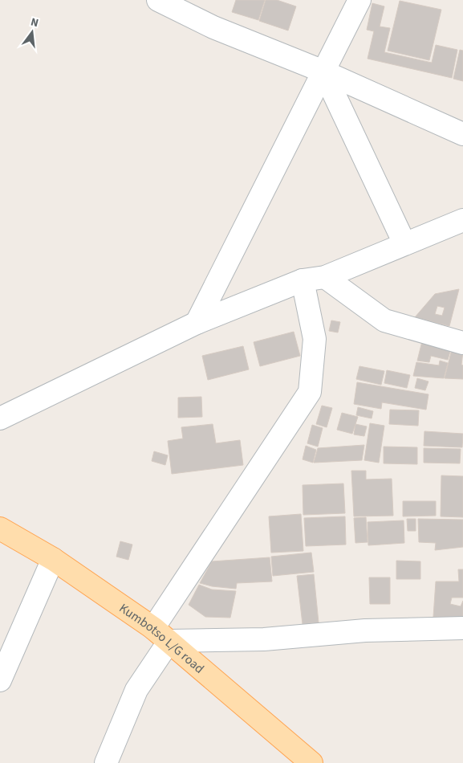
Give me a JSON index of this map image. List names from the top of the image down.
{
  "streets": {
    "main road": ["Kumbotso L/G road"]
  },
  "north": "top"
}
